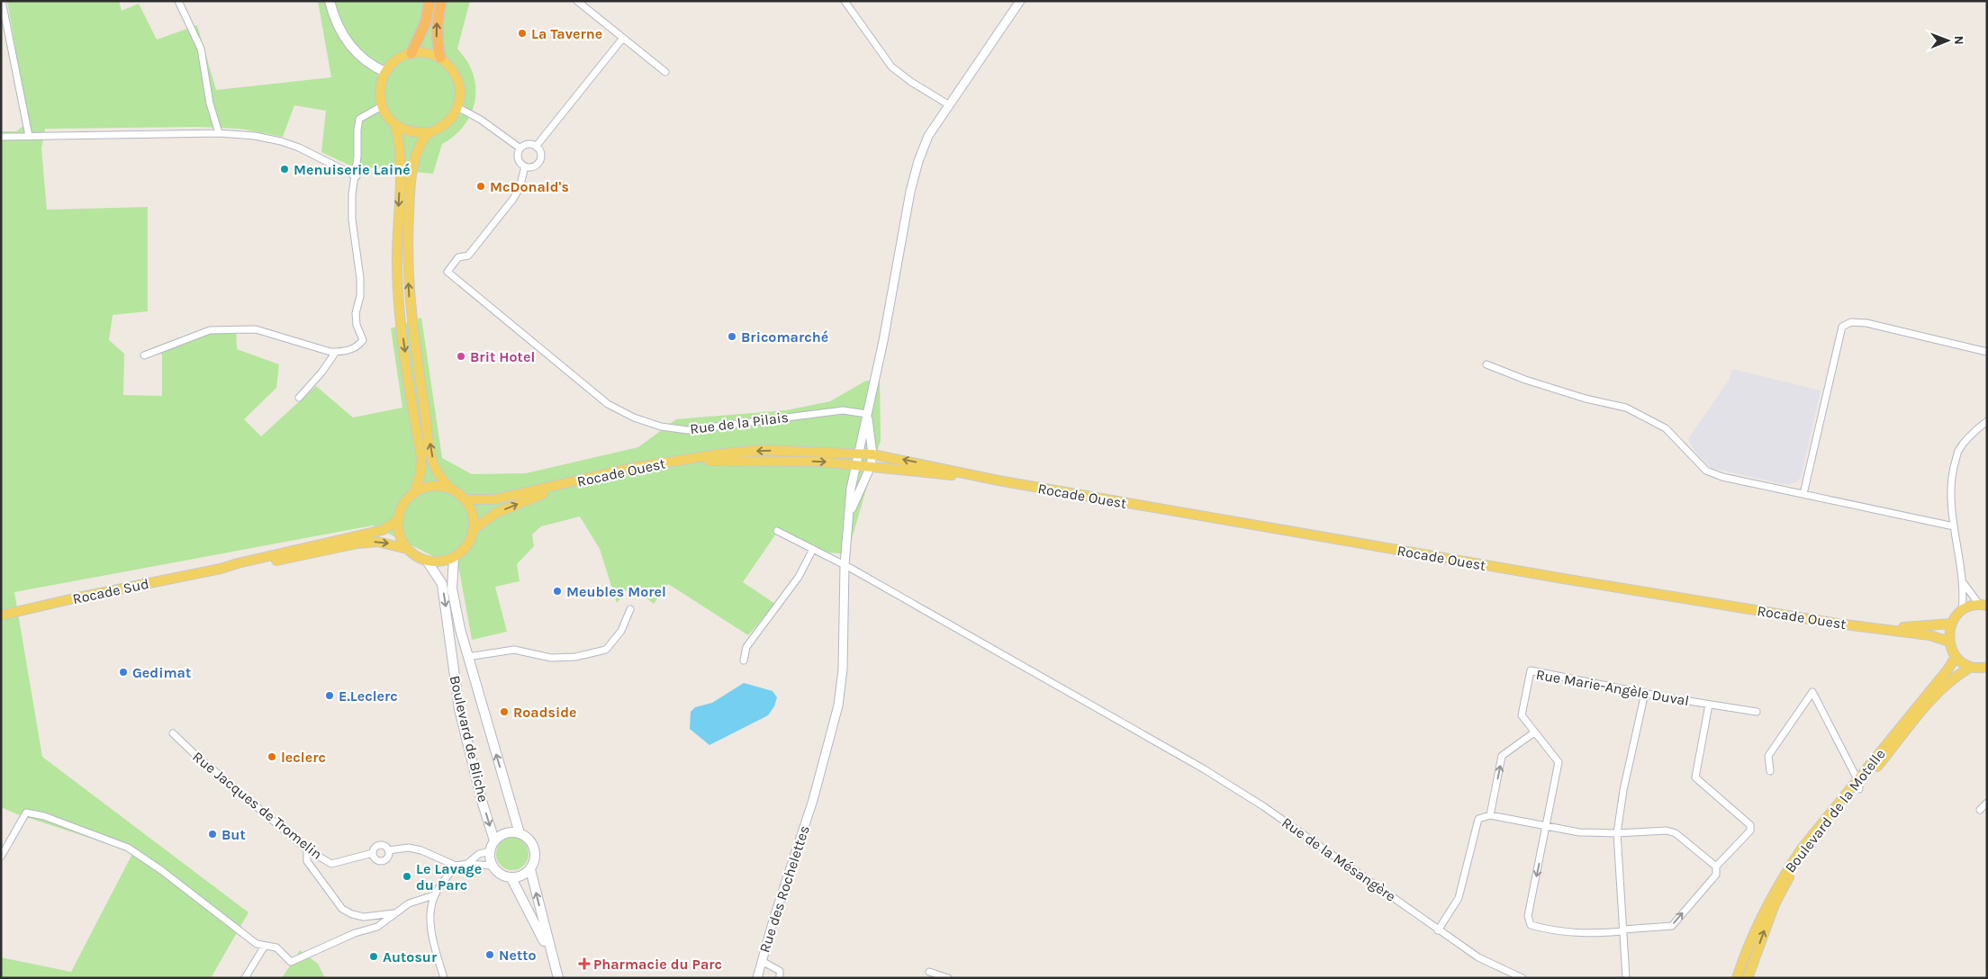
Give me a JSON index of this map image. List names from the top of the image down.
{
  "streets": {
    "main road": [
      "Rocade Ouest",
      "Rocade Sud",
      "Boulevard de Bliche",
      "Boulevard de la Motelle"
    ],
    "street": [
      "Rue de la Pilais",
      "Rue Marie-Angèle Duval",
      "Rue Jacques de Tromelin",
      "Rue de la Mésangère",
      "Rue des Rochelettes"
    ]
  },
  "crossings": [
    ["Rocade Ouest", "Rocade Sud"],
    ["Rocade Ouest", "Boulevard de Bliche"],
    ["Rocade Sud", "Boulevard de Bliche"],
    ["Rue de la Mésangère", "Rue des Rochelettes"]
  ],
  "places": {
    "other": [
      "La Taverne",
      "Menuiserie Lainé",
      "McDonald's",
      "Bricomarché",
      "Brit Hotel",
      "Meubles Morel",
      "Gedimat",
      "E.Leclerc",
      "Roadside",
      "leclerc",
      "But",
      "Le Lavage du Parc",
      "Netto",
      "Autosur"
    ],
    "health": ["Pharmacie du Parc"]
  },
  "north": "right"
}
